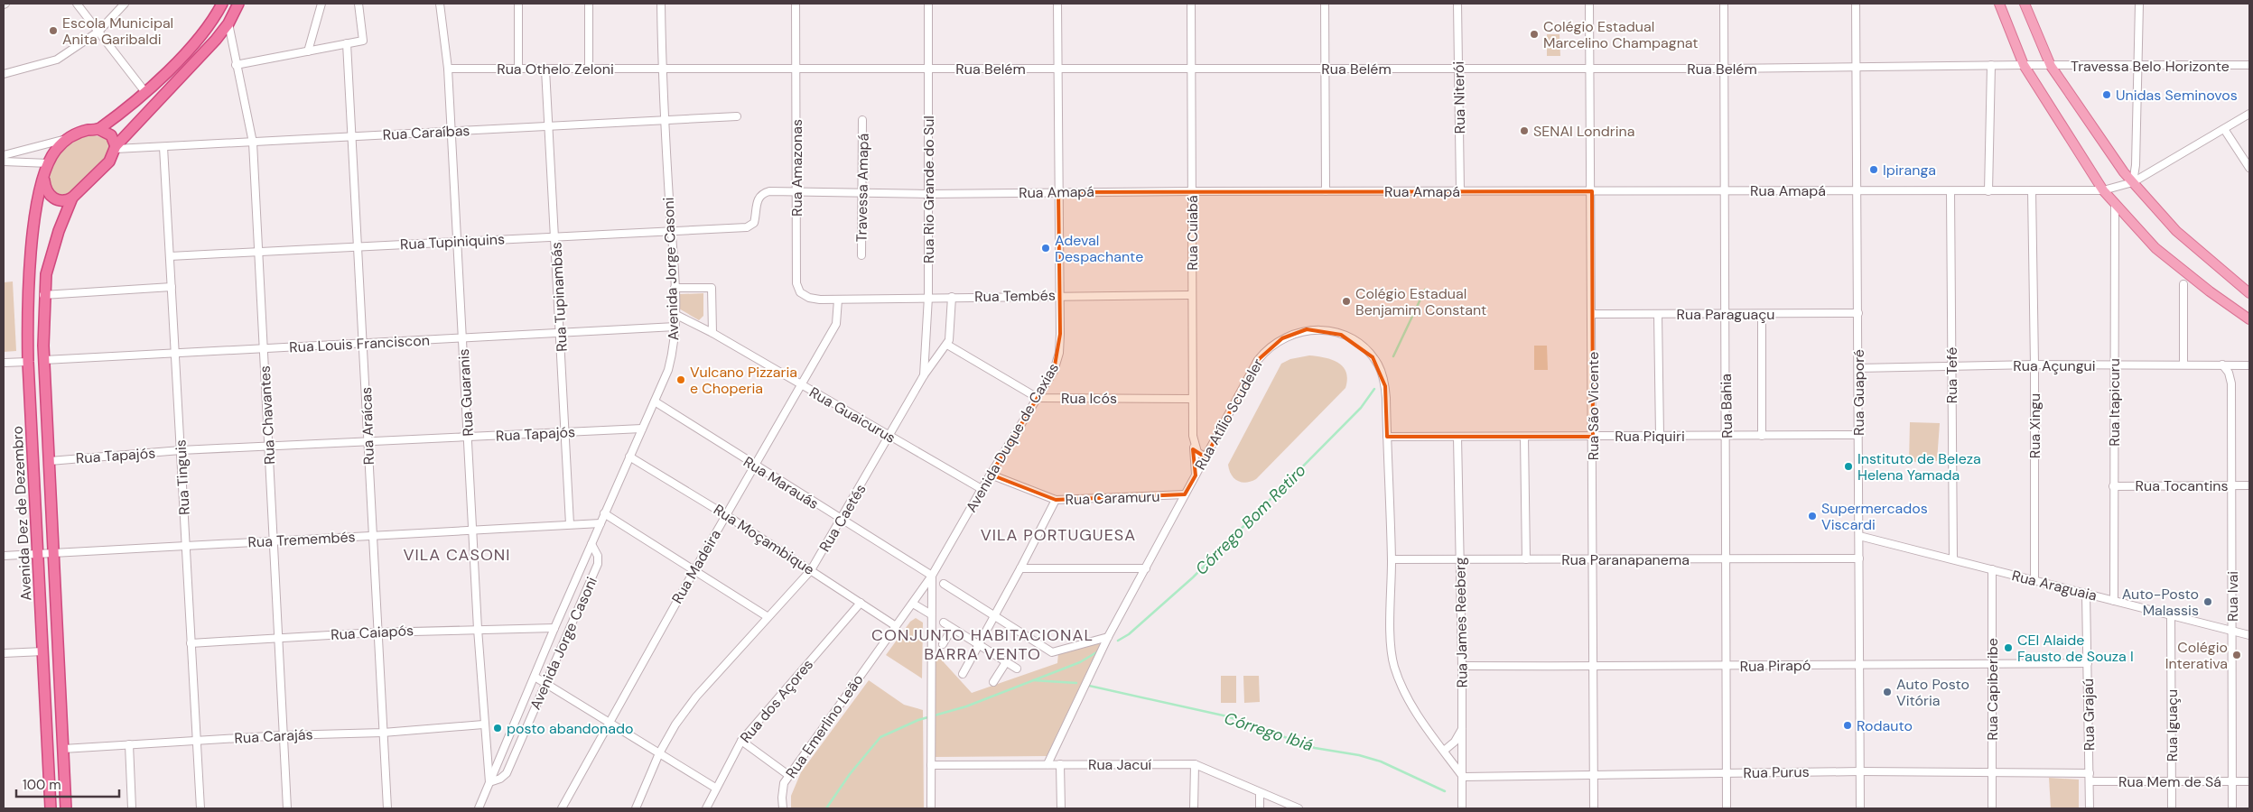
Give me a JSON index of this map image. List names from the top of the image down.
{
  "streets": {
    "highway": ["Avenida Dez de Dezembro"],
    "street": [
      "Travessa Belo Horizonte",
      "Rua Othelo Zeloni",
      "Rua Belém",
      "Rua Niterói",
      "Rua Caraíbas",
      "Rua Amazonas",
      "Travessa Amapá",
      "Rua Rio Grande do Sul",
      "Rua Amapá",
      "Rua Cuiabá",
      "Rua Tupiniquins",
      "Avenida Jorge Casoni",
      "Rua Tembés",
      "Rua Tupinambás",
      "Rua Paraguaçu",
      "Rua Louis Franciscon",
      "Rua Açungui",
      "Rua Tefé",
      "Rua Guaranis",
      "Rua Guaporé",
      "Rua Icós",
      "Rua Itapicuru",
      "Rua São Vicente",
      "Rua Bahia",
      "Rua Atílio Scudeler",
      "Rua Chavantes",
      "Rua Guaicurus",
      "Rua Araícas",
      "Rua Xingu",
      "Rua Tapajós",
      "Rua Piquiri",
      "Avenida Duque de Caxias",
      "Rua Tinguis",
      "Rua Marauás",
      "Rua Tocantins",
      "Rua Caramuru",
      "Rua Caetés",
      "Rua Tremembés",
      "Rua Moçambique",
      "Rua Paranapanema",
      "Rua Madeira",
      "Rua Araguaia",
      "Rua Ivai",
      "Rua James Reeberg",
      "Rua Caiapós",
      "Rua Pirapó",
      "Rua Capiberibe",
      "Rua dos Açores",
      "Rua Grajaú",
      "Rua Iguaçu",
      "Rua Emerlino Leão",
      "Rua Carajás",
      "Rua Jacuí",
      "Rua Purus",
      "Rua Mem de Sá"
    ]
  },
  "crossings": [
    ["Travessa Belo Horizonte", "Rua Belém"],
    ["Rua Othelo Zeloni", "Rua Belém"],
    ["Rua Othelo Zeloni", "Avenida Jorge Casoni"],
    ["Rua Othelo Zeloni", "Rua Tupinambás"],
    ["Rua Othelo Zeloni", "Rua Guaranis"],
    ["Rua Belém", "Rua Niterói"],
    ["Rua Belém", "Rua Amazonas"],
    ["Rua Belém", "Rua Rio Grande do Sul"],
    ["Rua Belém", "Rua Cuiabá"],
    ["Rua Belém", "Avenida Jorge Casoni"],
    ["Rua Belém", "Rua Guaporé"],
    ["Rua Belém", "Rua São Vicente"],
    ["Rua Belém", "Rua Bahia"],
    ["Rua Belém", "Avenida Duque de Caxias"],
    ["Rua Niterói", "Rua Amapá"],
    ["Rua Caraíbas", "Avenida Jorge Casoni"],
    ["Rua Caraíbas", "Rua Tupinambás"],
    ["Rua Caraíbas", "Rua Guaranis"],
    ["Rua Caraíbas", "Rua Chavantes"],
    ["Rua Caraíbas", "Rua Araícas"],
    ["Rua Caraíbas", "Rua Tinguis"],
    ["Rua Caraíbas", "Avenida Dez de Dezembro"],
    ["Rua Amazonas", "Rua Amapá"],
    ["Rua Amazonas", "Rua Tembés"],
    ["Rua Amazonas", "Rua Madeira"],
    ["Travessa Amapá", "Rua Amapá"],
    ["Rua Rio Grande do Sul", "Rua Amapá"],
    ["Rua Rio Grande do Sul", "Rua Tembés"],
    ["Rua Rio Grande do Sul", "Rua Caetés"],
    ["Rua Amapá", "Rua Cuiabá"],
    ["Rua Amapá", "Rua Tupiniquins"],
    ["Rua Amapá", "Rua Tefé"],
    ["Rua Amapá", "Rua Guaporé"],
    ["Rua Amapá", "Rua São Vicente"],
    ["Rua Amapá", "Rua Bahia"],
    ["Rua Amapá", "Rua Xingu"],
    ["Rua Amapá", "Avenida Duque de Caxias"],
    ["Rua Cuiabá", "Rua Tembés"],
    ["Rua Cuiabá", "Rua Icós"],
    ["Rua Cuiabá", "Rua Atílio Scudeler"],
    ["Rua Tupiniquins", "Avenida Jorge Casoni"],
    ["Rua Tupiniquins", "Rua Tupinambás"],
    ["Rua Tupiniquins", "Rua Guaranis"],
    ["Rua Tupiniquins", "Rua Chavantes"],
    ["Rua Tupiniquins", "Rua Araícas"],
    ["Rua Tupiniquins", "Rua Tinguis"],
    ["Avenida Jorge Casoni", "Rua Louis Franciscon"],
    ["Avenida Jorge Casoni", "Rua Guaranis"],
    ["Avenida Jorge Casoni", "Rua Guaicurus"],
    ["Avenida Jorge Casoni", "Rua Tapajós"],
    ["Avenida Jorge Casoni", "Rua Marauás"],
    ["Avenida Jorge Casoni", "Rua Tremembés"],
    ["Avenida Jorge Casoni", "Rua Moçambique"],
    ["Avenida Jorge Casoni", "Rua Caiapós"],
    ["Rua Tembés", "Avenida Duque de Caxias"],
    ["Rua Tembés", "Rua Caetés"],
    ["Rua Tembés", "Rua Madeira"],
    ["Rua Tupinambás", "Rua Louis Franciscon"],
    ["Rua Tupinambás", "Rua Tapajós"],
    ["Rua Tupinambás", "Rua Tremembés"],
    ["Rua Paraguaçu", "Rua Guaporé"],
    ["Rua Paraguaçu", "Rua São Vicente"],
    ["Rua Paraguaçu", "Rua Bahia"],
    ["Rua Louis Franciscon", "Rua Guaranis"],
    ["Rua Louis Franciscon", "Rua Chavantes"],
    ["Rua Louis Franciscon", "Rua Araícas"],
    ["Rua Louis Franciscon", "Rua Tinguis"],
    ["Rua Louis Franciscon", "Avenida Dez de Dezembro"],
    ["Rua Açungui", "Rua Tefé"],
    ["Rua Açungui", "Rua Guaporé"],
    ["Rua Açungui", "Rua Itapicuru"],
    ["Rua Açungui", "Rua Xingu"],
    ["Rua Açungui", "Rua Ivai"],
    ["Rua Tefé", "Rua Araguaia"],
    ["Rua Guaranis", "Rua Tapajós"],
    ["Rua Guaranis", "Rua Tremembés"],
    ["Rua Guaranis", "Rua Caiapós"],
    ["Rua Guaranis", "Rua Carajás"],
    ["Rua Guaporé", "Rua Piquiri"],
    ["Rua Guaporé", "Rua Paranapanema"],
    ["Rua Guaporé", "Rua Araguaia"],
    ["Rua Guaporé", "Rua Pirapó"],
    ["Rua Guaporé", "Rua Purus"],
    ["Rua Icós", "Avenida Duque de Caxias"],
    ["Rua Itapicuru", "Rua Tocantins"],
    ["Rua Itapicuru", "Rua Araguaia"],
    ["Rua São Vicente", "Rua Piquiri"],
    ["Rua São Vicente", "Rua Paranapanema"],
    ["Rua São Vicente", "Rua Pirapó"],
    ["Rua São Vicente", "Rua Purus"],
    ["Rua Bahia", "Rua Piquiri"],
    ["Rua Bahia", "Rua Paranapanema"],
    ["Rua Bahia", "Rua Pirapó"],
    ["Rua Bahia", "Rua Purus"],
    ["Rua Atílio Scudeler", "Rua Piquiri"],
    ["Rua Atílio Scudeler", "Rua Caramuru"],
    ["Rua Atílio Scudeler", "Rua Paranapanema"],
    ["Rua Atílio Scudeler", "Rua James Reeberg"],
    ["Rua Atílio Scudeler", "Rua Jacuí"],
    ["Rua Atílio Scudeler", "Rua Purus"],
    ["Rua Chavantes", "Rua Tapajós"],
    ["Rua Chavantes", "Avenida Dez de Dezembro"],
    ["Rua Chavantes", "Rua Tremembés"],
    ["Rua Chavantes", "Rua Caiapós"],
    ["Rua Chavantes", "Rua Carajás"],
    ["Rua Guaicurus", "Avenida Duque de Caxias"],
    ["Rua Guaicurus", "Rua Caetés"],
    ["Rua Guaicurus", "Rua Madeira"],
    ["Rua Araícas", "Rua Tapajós"],
    ["Rua Araícas", "Rua Tremembés"],
    ["Rua Araícas", "Rua Caiapós"],
    ["Rua Araícas", "Rua Carajás"],
    ["Rua Xingu", "Rua Araguaia"],
    ["Rua Tapajós", "Rua Tinguis"],
    ["Rua Tapajós", "Avenida Dez de Dezembro"],
    ["Rua Piquiri", "Rua James Reeberg"],
    ["Avenida Duque de Caxias", "Rua Marauás"],
    ["Avenida Duque de Caxias", "Rua Caramuru"],
    ["Avenida Duque de Caxias", "Rua Emerlino Leão"],
    ["Avenida Duque de Caxias", "Rua Jacuí"],
    ["Rua Tinguis", "Rua Tremembés"],
    ["Rua Tinguis", "Rua Caiapós"],
    ["Rua Tinguis", "Rua Carajás"],
    ["Rua Marauás", "Rua Caetés"],
    ["Rua Marauás", "Rua Madeira"],
    ["Rua Marauás", "Rua Emerlino Leão"],
    ["Rua Tocantins", "Rua Ivai"],
    ["Avenida Dez de Dezembro", "Rua Tremembés"],
    ["Avenida Dez de Dezembro", "Rua Carajás"],
    ["Rua Caetés", "Rua Moçambique"],
    ["Rua Moçambique", "Rua Madeira"],
    ["Rua Moçambique", "Rua dos Açores"],
    ["Rua Moçambique", "Rua Emerlino Leão"],
    ["Rua Paranapanema", "Rua James Reeberg"],
    ["Rua Araguaia", "Rua Ivai"],
    ["Rua Araguaia", "Rua Capiberibe"],
    ["Rua Araguaia", "Rua Grajaú"],
    ["Rua Araguaia", "Rua Iguaçu"],
    ["Rua Ivai", "Rua Mem de Sá"],
    ["Rua James Reeberg", "Rua Pirapó"],
    ["Rua James Reeberg", "Rua Purus"],
    ["Rua Pirapó", "Rua Capiberibe"],
    ["Rua Pirapó", "Rua Grajaú"],
    ["Rua Capiberibe", "Rua Purus"],
    ["Rua Grajaú", "Rua Purus"],
    ["Rua Grajaú", "Rua Mem de Sá"],
    ["Rua Iguaçu", "Rua Mem de Sá"]
  ],
  "districts": ["VILA PORTUGUESA", "VILA CASONI", "CONJUNTO HABITACIONAL BARRA VENTO"],
  "water": ["Córrego Bom Retiro", "Córrego Ibiá"],
  "places": [
    "Escola Municipal Anita Garibaldi",
    "Colégio Estadual Marcelino Champagnat",
    "Unidas Seminovos",
    "SENAI Londrina",
    "Ipiranga",
    "Adeval Despachante",
    "Colégio Estadual Benjamim Constant",
    "Vulcano Pizzaria e Choperia",
    "Instituto de Beleza Helena Yamada",
    "Supermercados Viscardi",
    "Auto-Posto Malassis",
    "CEI Alaide Fausto de Souza I",
    "Colégio Interativa",
    "Auto Posto Vitória",
    "Rodauto",
    "posto abandonado"
  ],
  "scale_bar": "100 m"
}
